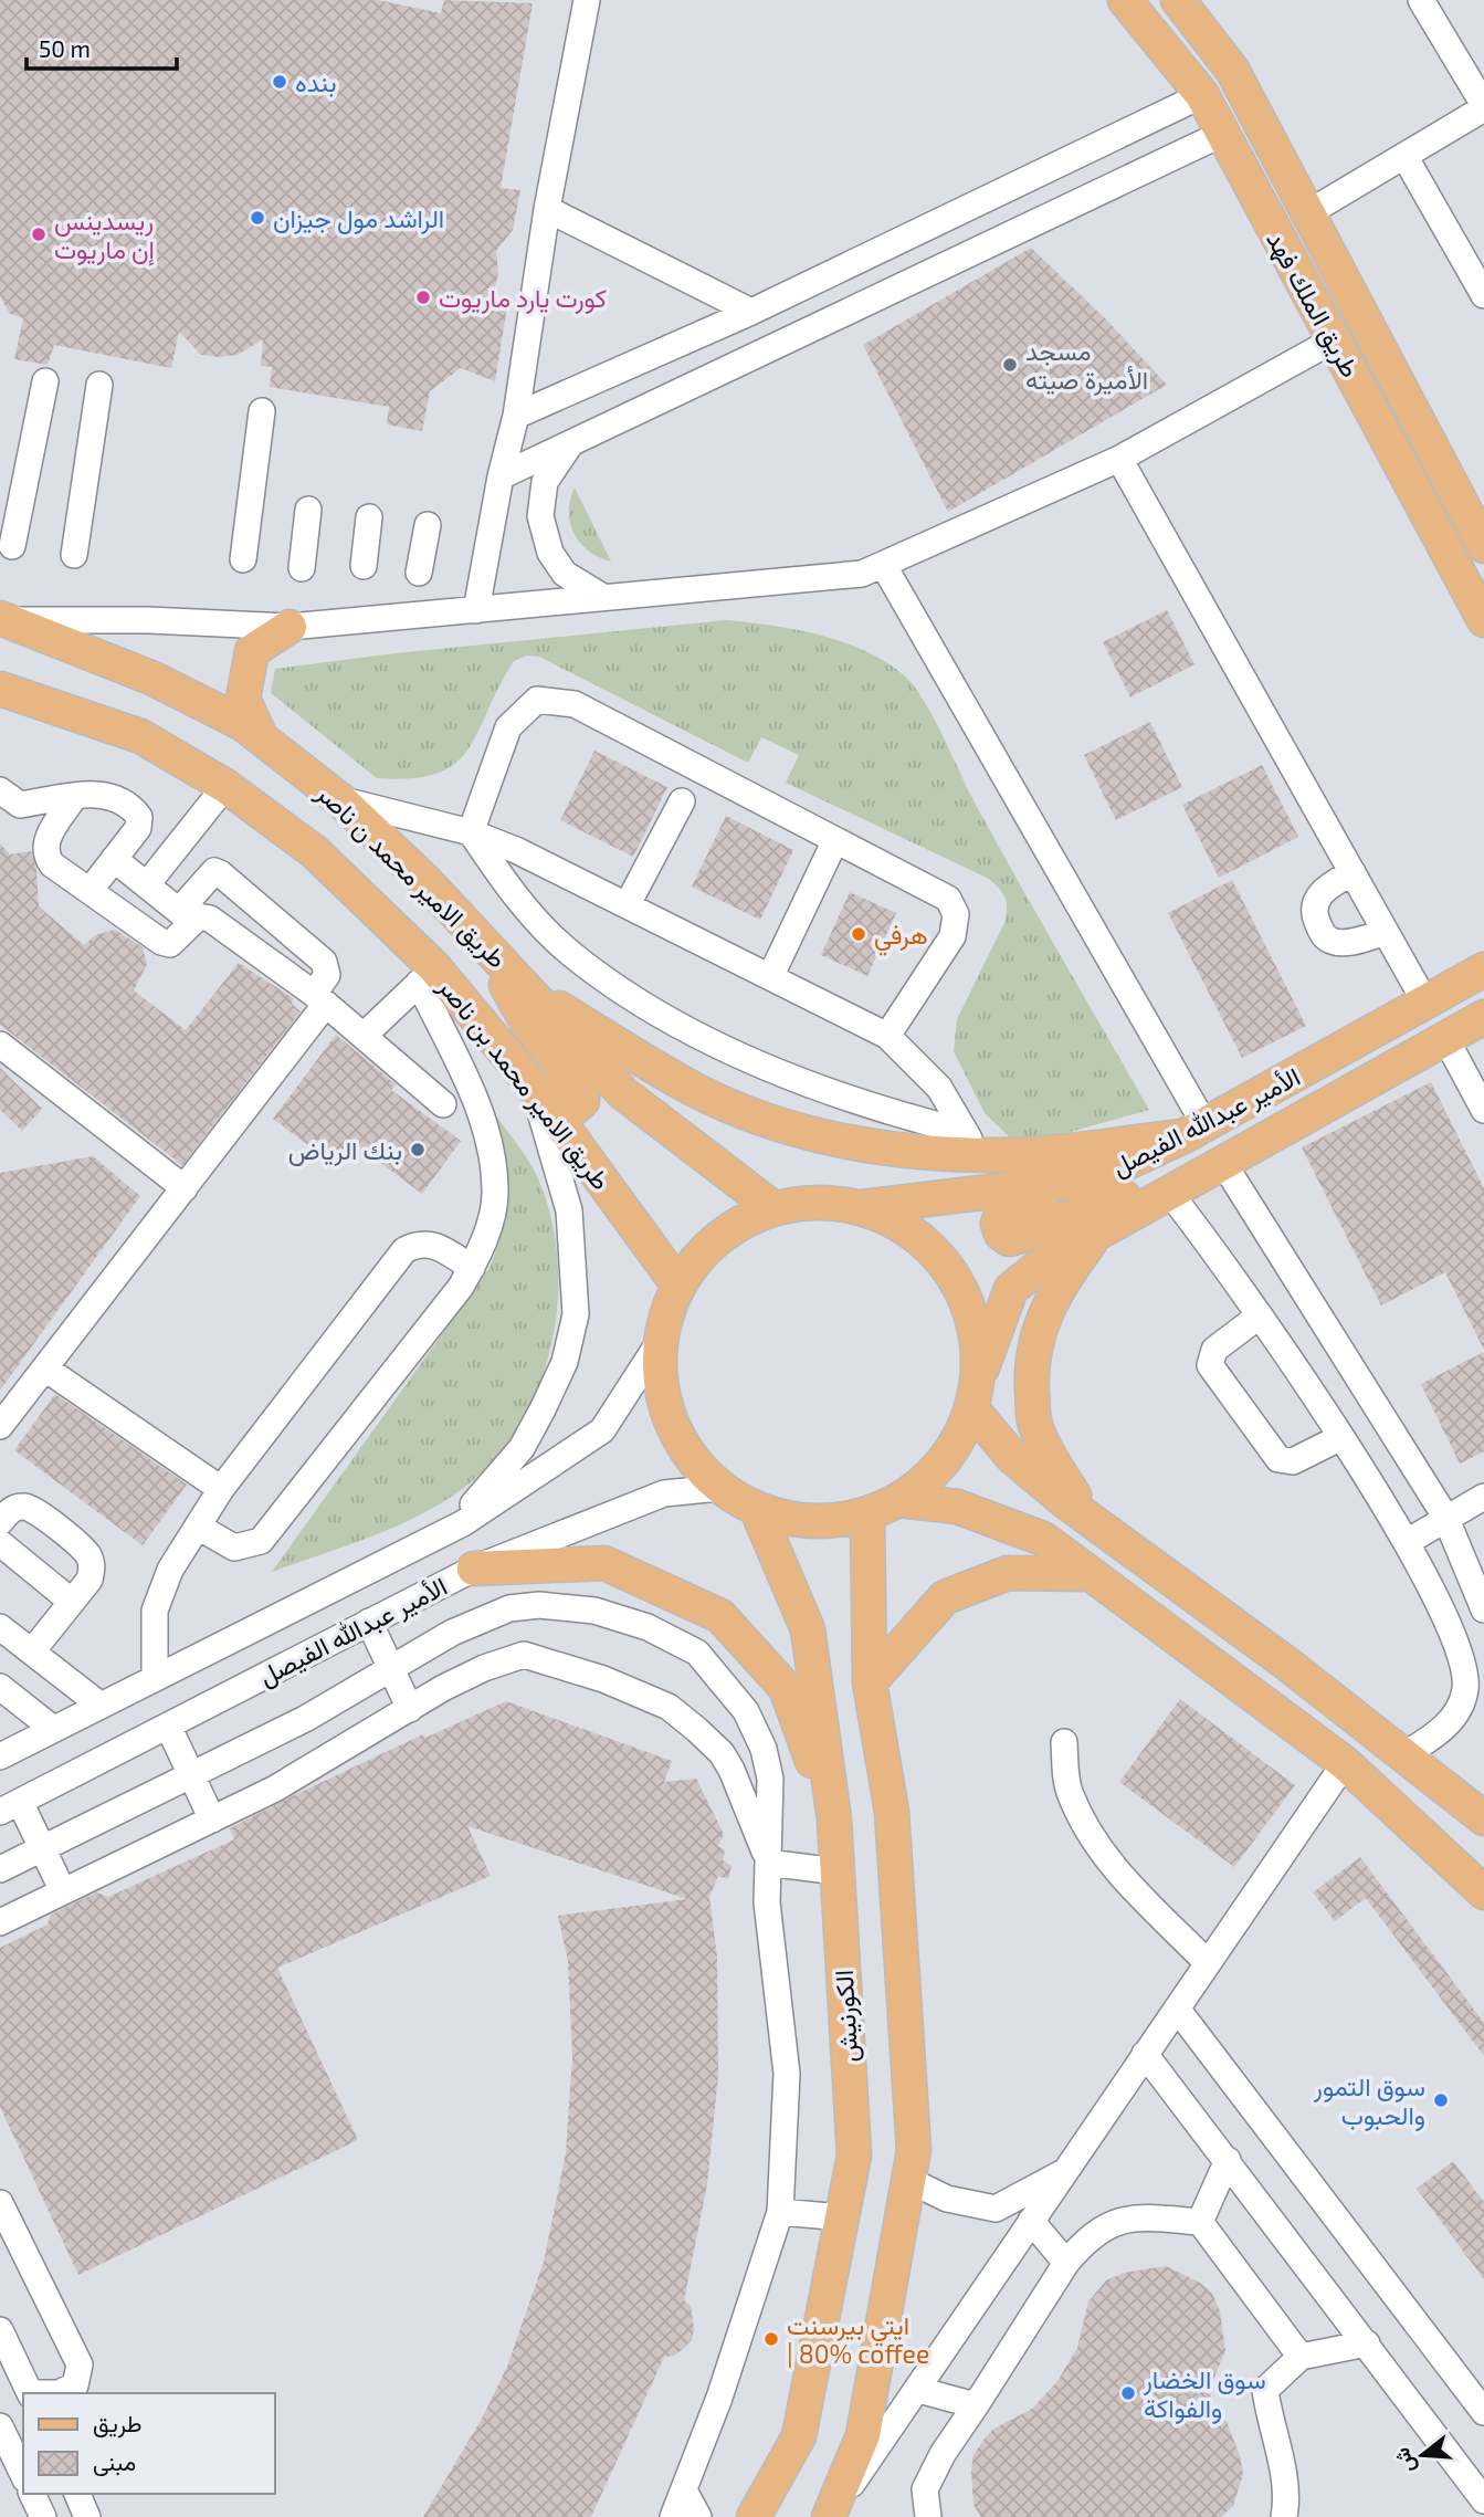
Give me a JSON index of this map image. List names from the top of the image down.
{
  "streets": {
    "main road": [
      "طريق الملك فهد",
      "طريق الامير محمد ن ناصر",
      "طريق الامير محمد بن ناصر",
      "الأمير عبدالله الفيصل",
      "الكورنيش"
    ]
  },
  "crossings": [
    ["الأمير عبدالله الفيصل", "الكورنيش"]
  ],
  "places": [
    "بنده",
    "الراشد مول جيزان",
    "ريسدينس إن ماريوت",
    "كورت يارد ماريوت",
    "مسجد الأميرة صيته",
    "هرفي",
    "بنك الرياض",
    "سوق التمور والحبوب",
    "ايتي بيرسنت | 80% coffee",
    "سوق الخضار والفواكة"
  ],
  "legend": ["طريق", "مبنى"],
  "scale_bar": "50 m",
  "north": "left"
}
